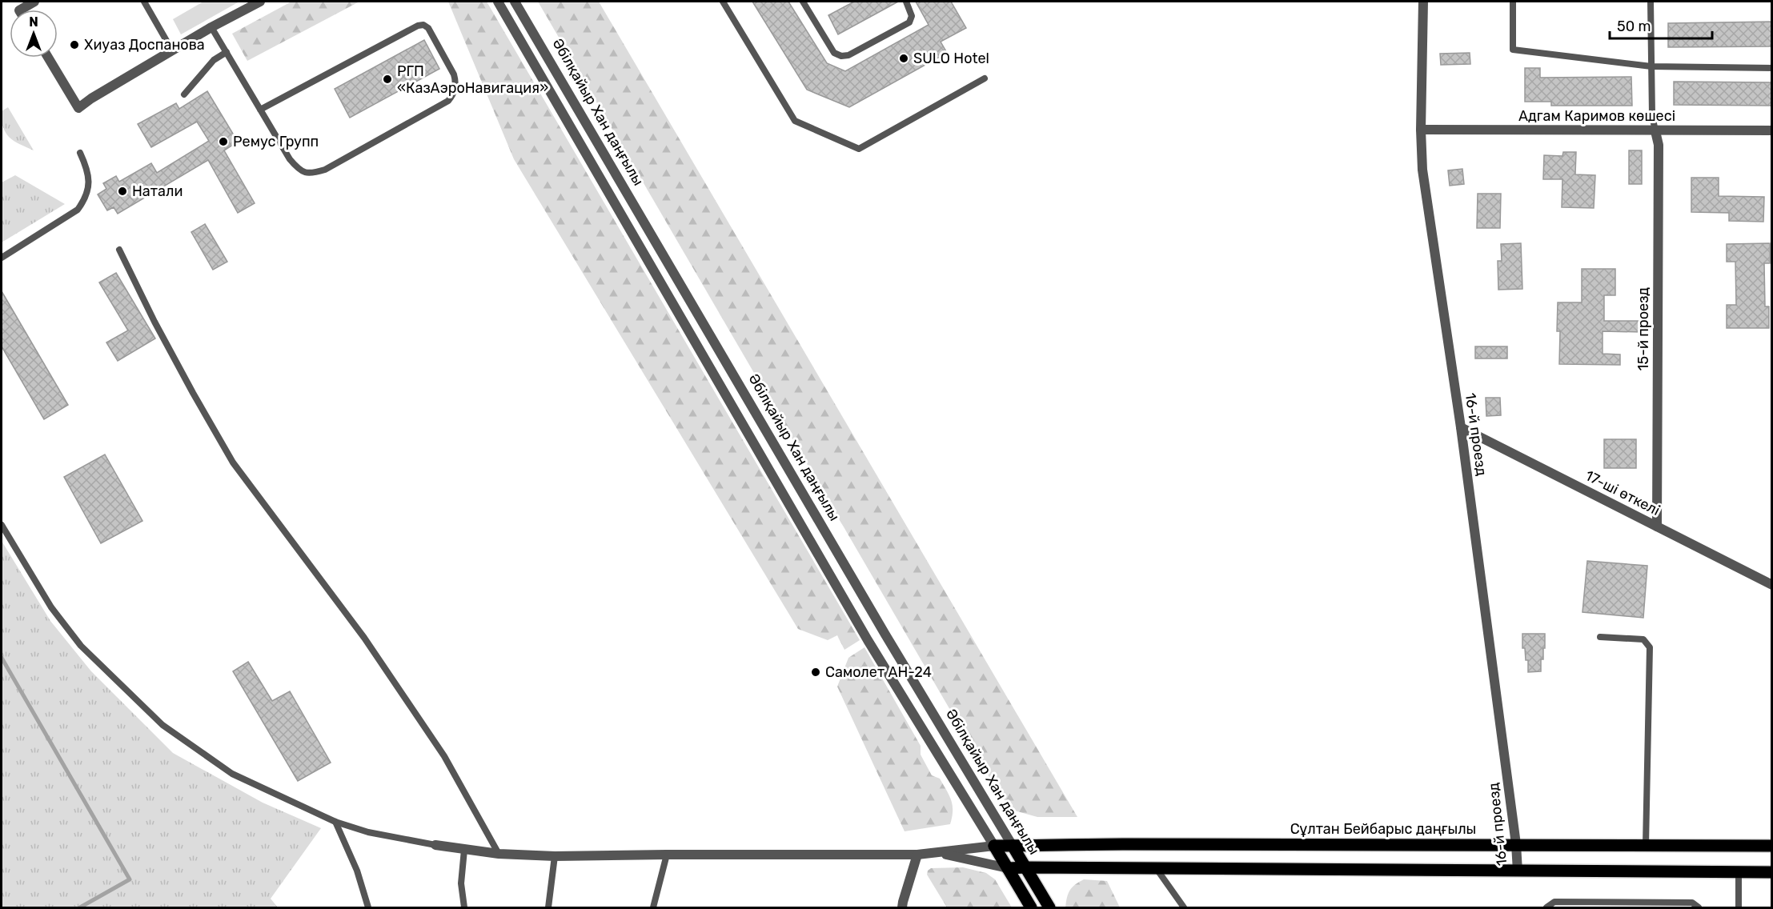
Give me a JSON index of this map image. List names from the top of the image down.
{
  "streets": {
    "main road": ["Әбілқайыр Хан даңғылы", "Сұлтан Бейбарыс даңғылы"],
    "street": [
      "Адгам Каримов көшесі",
      "15-й проезд",
      "16-й проезд",
      "17-ші өткелі"
    ]
  },
  "crossings": [
    ["Әбілқайыр Хан даңғылы", "Сұлтан Бейбарыс даңғылы"],
    ["Адгам Каримов көшесі", "15-й проезд"],
    ["Адгам Каримов көшесі", "16-й проезд"],
    ["15-й проезд", "17-ші өткелі"],
    ["16-й проезд", "17-ші өткелі"],
    ["16-й проезд", "Сұлтан Бейбарыс даңғылы"]
  ],
  "places": [
    "Хиуаз Доспанова",
    "SULO Hotel",
    "РГП «КазАэроНавигация»",
    "Ремус Групп",
    "Натали",
    "Самолет АН-24"
  ],
  "scale_bar": "50 m",
  "north": "top"
}
